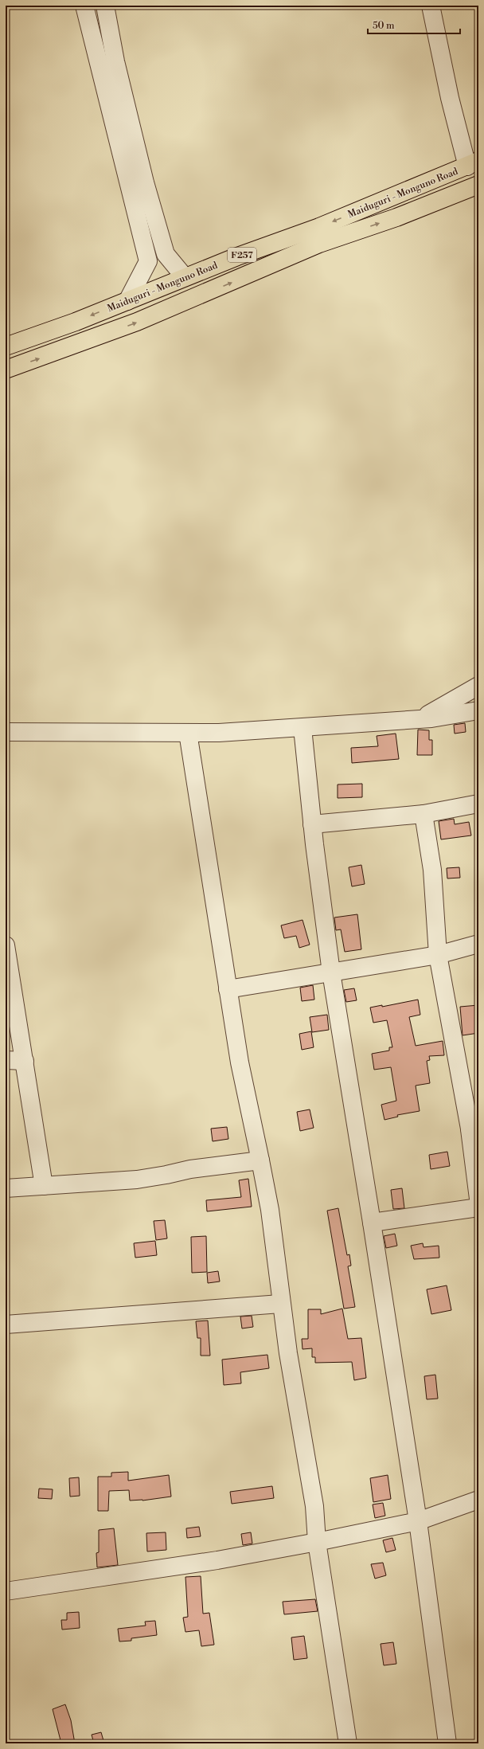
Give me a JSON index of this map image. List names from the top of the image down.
{
  "streets": {
    "main road": ["Maiduguri - Monguno Road", "F257"]
  },
  "scale_bar": "50 m"
}
